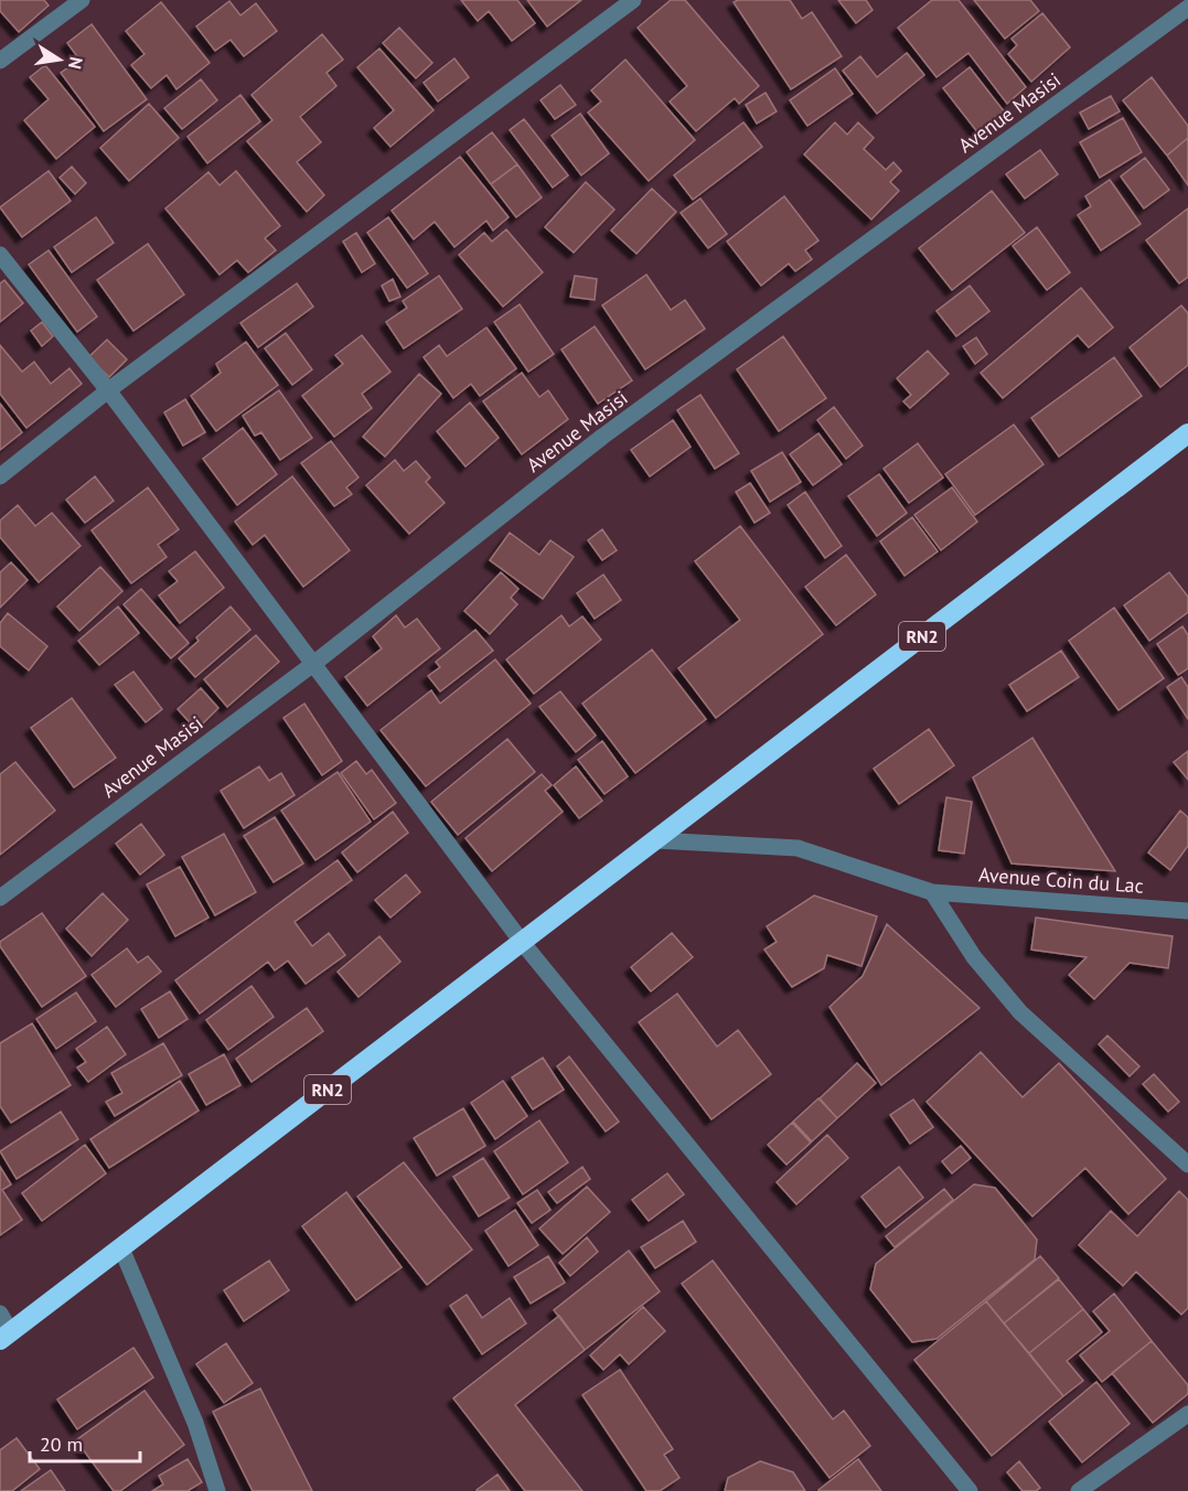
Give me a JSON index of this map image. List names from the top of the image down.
{
  "streets": {
    "highway": ["RN2"],
    "street": ["Avenue Masisi", "Avenue Coin du Lac"]
  },
  "crossings": [
    ["RN2", "Avenue Coin du Lac"]
  ],
  "scale_bar": "20 m",
  "north": "right"
}
